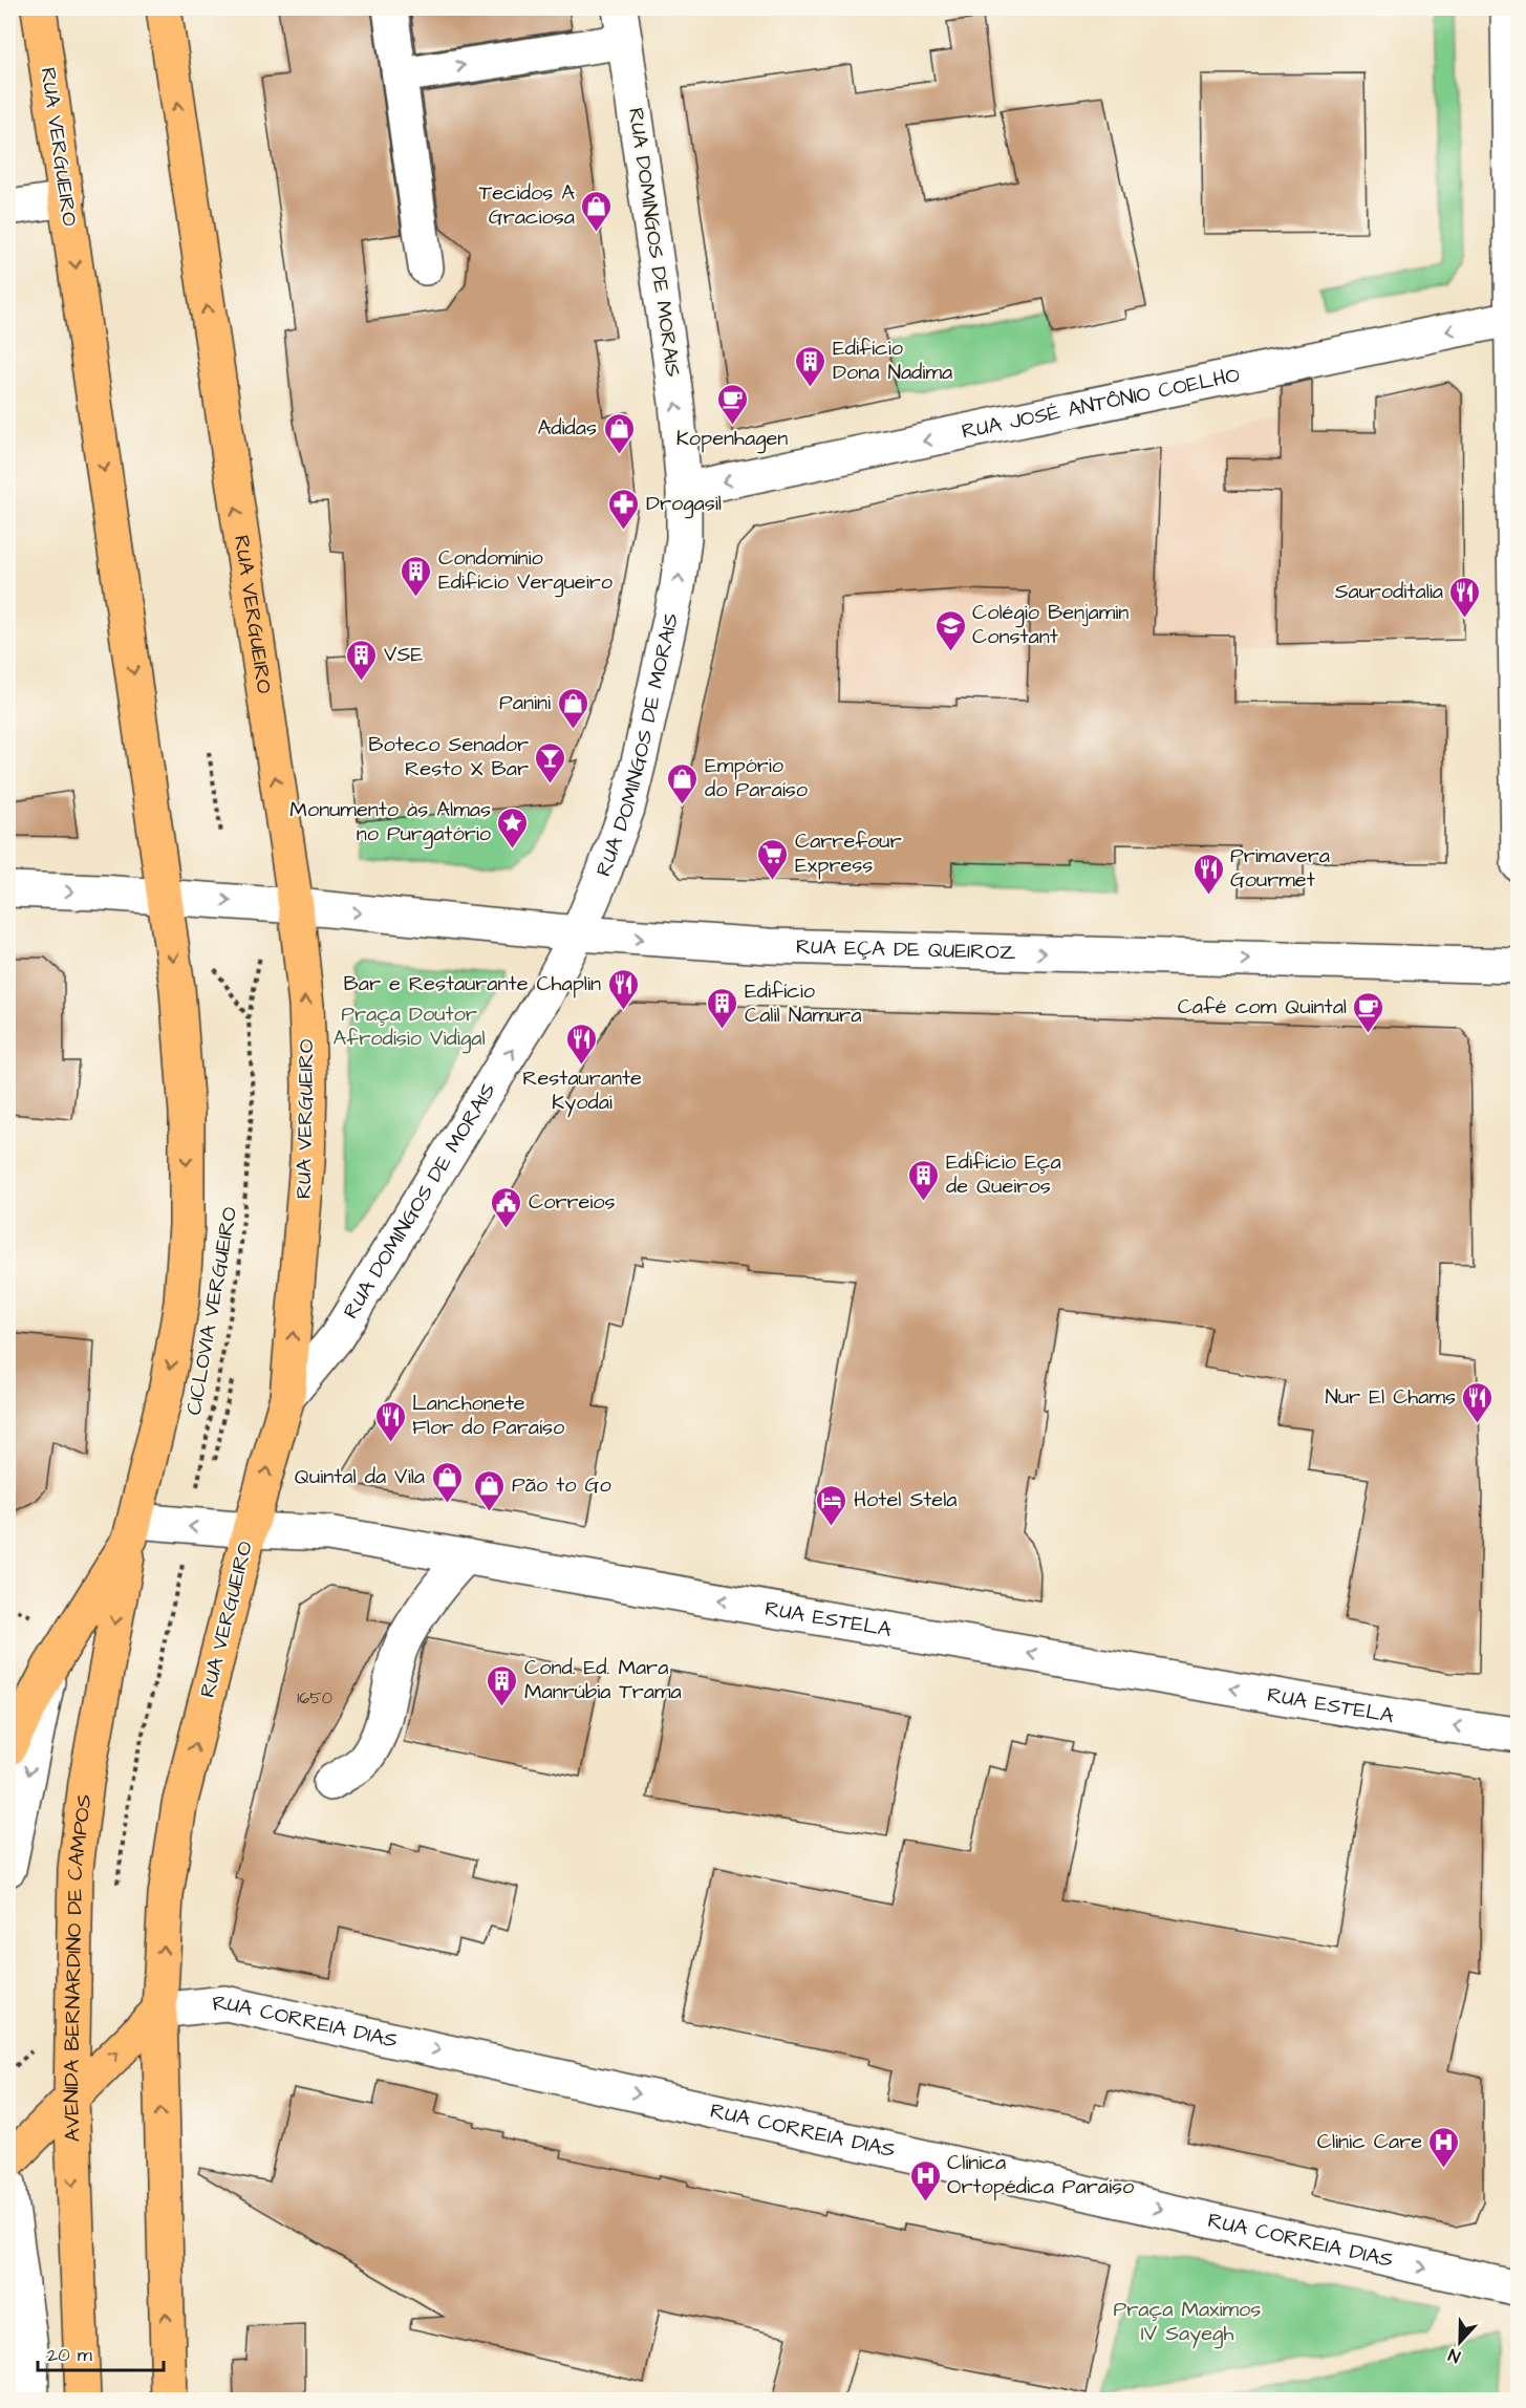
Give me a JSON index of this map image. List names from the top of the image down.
{
  "streets": {
    "main road": ["RUA VERGUEIRO", "AVENIDA BERNARDINO DE CAMPOS"],
    "street": [
      "RUA DOMINGOS DE MORAIS",
      "RUA JOSÉ ANTÔNIO COELHO",
      "RUA EÇA DE QUEIROZ",
      "RUA ESTELA",
      "RUA CORREIA DIAS"
    ],
    "path": ["CICLOVIA VERGUEIRO"]
  },
  "crossings": [
    ["RUA VERGUEIRO", "RUA DOMINGOS DE MORAIS"],
    ["RUA VERGUEIRO", "RUA EÇA DE QUEIROZ"],
    ["RUA VERGUEIRO", "RUA ESTELA"],
    ["RUA VERGUEIRO", "AVENIDA BERNARDINO DE CAMPOS"],
    ["RUA VERGUEIRO", "RUA CORREIA DIAS"],
    ["RUA DOMINGOS DE MORAIS", "RUA JOSÉ ANTÔNIO COELHO"],
    ["RUA DOMINGOS DE MORAIS", "RUA EÇA DE QUEIROZ"],
    ["RUA ESTELA", "AVENIDA BERNARDINO DE CAMPOS"]
  ],
  "one_way": [
    "RUA DOMINGOS DE MORAIS",
    "RUA JOSÉ ANTÔNIO COELHO",
    "RUA EÇA DE QUEIROZ",
    "RUA ESTELA",
    "RUA CORREIA DIAS"
  ],
  "parks": ["Praça Doutor Afrodísio Vidigal", "Praça Maximos IV Sayegh"],
  "places": {
    "shop": [
      "Tecidos A Graciosa",
      "Adidas",
      "Panini",
      "Empório do Paraíso",
      "Quintal da Vila",
      "Pão to Go"
    ],
    "building": [
      "Edifício Dona Nadima",
      "Condomínio Edifício Vergueiro",
      "VSE",
      "Edifício Calil Namura",
      "Edifício Eça de Queiros",
      "Cond. Ed. Mara Manrúbia Trama"
    ],
    "cafe": ["Kopenhagen", "Café com Quintal"],
    "pharmacy": ["Drogasil"],
    "restaurant": [
      "Sauroditalia",
      "Primavera Gourmet",
      "Bar e Restaurante Chaplin",
      "Restaurante Kyodai",
      "Nur El Chams",
      "Lanchonete Flor do Paraíso"
    ],
    "school or university": ["Colégio Benjamin Constant"],
    "bar": ["Boteco Senador Resto X Bar"],
    "place": ["Monumento às Almas no Purgatório"],
    "supermarket": ["Carrefour Express"],
    "public building": ["Correios"],
    "hotel": ["Hotel Stela"],
    "hospital": ["Clinic Care", "Clínica Ortopédica Paraíso"]
  },
  "house_numbers": ["1650"],
  "scale_bar": "20 m",
  "north": "bottom"
}
